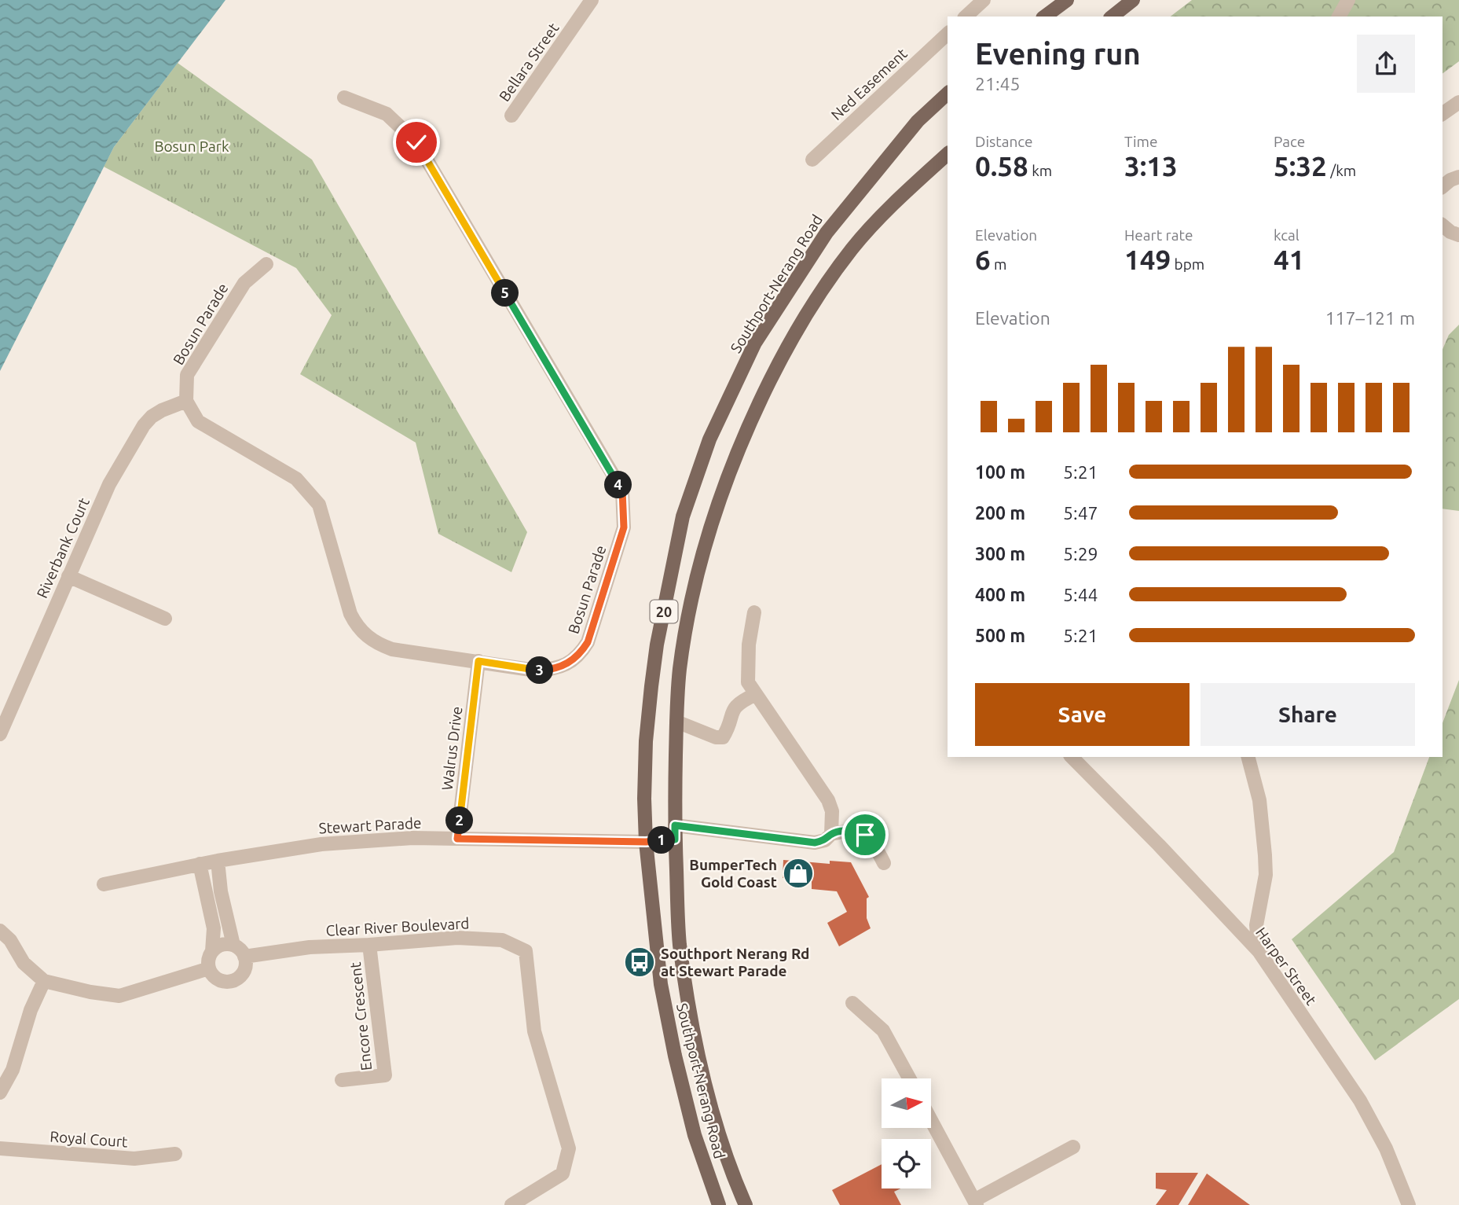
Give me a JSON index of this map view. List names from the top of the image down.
{
  "streets": {
    "main road": ["Southport-Nerang Road", "20"],
    "street": [
      "Bellara Street",
      "Ned Easement",
      "Bosun Parade",
      "Riverbank Court",
      "Walrus Drive",
      "Stewart Parade",
      "Clear River Boulevard",
      "Harper Street",
      "Encore Crescent",
      "Royal Court"
    ]
  },
  "crossings": [
    ["Southport-Nerang Road", "Stewart Parade"],
    ["Bosun Parade", "Riverbank Court"],
    ["Bosun Parade", "Walrus Drive"],
    ["Walrus Drive", "Stewart Parade"],
    ["Clear River Boulevard", "Encore Crescent"]
  ],
  "parks": ["Bosun Park"],
  "places": {
    "shop": ["BumperTech Gold Coast"],
    "bus stop": ["Southport Nerang Rd at Stewart Parade"]
  },
  "north": "right",
  "page": {
    "heading": ["Evening run", "21:45"],
    "stats": [
      ["Distance", "0.58 km"],
      ["Time", "3:13"],
      ["Pace", "5:32 /km"],
      ["Elevation", "6 m"],
      ["Heart rate", "149 bpm"],
      ["kcal", "41"]
    ],
    "pins": [
      "5",
      "4",
      "3",
      "2",
      "1"
    ],
    "chart": ["Elevation", "117–121 m"],
    "list": [
      {
        "name": "100 m",
        "note": "5:21"
      },
      {
        "name": "200 m",
        "note": "5:47"
      },
      {
        "name": "300 m",
        "note": "5:29"
      },
      {
        "name": "400 m",
        "note": "5:44"
      },
      {
        "name": "500 m",
        "note": "5:21"
      }
    ],
    "buttons": ["Save", "Share"]
  }
}
